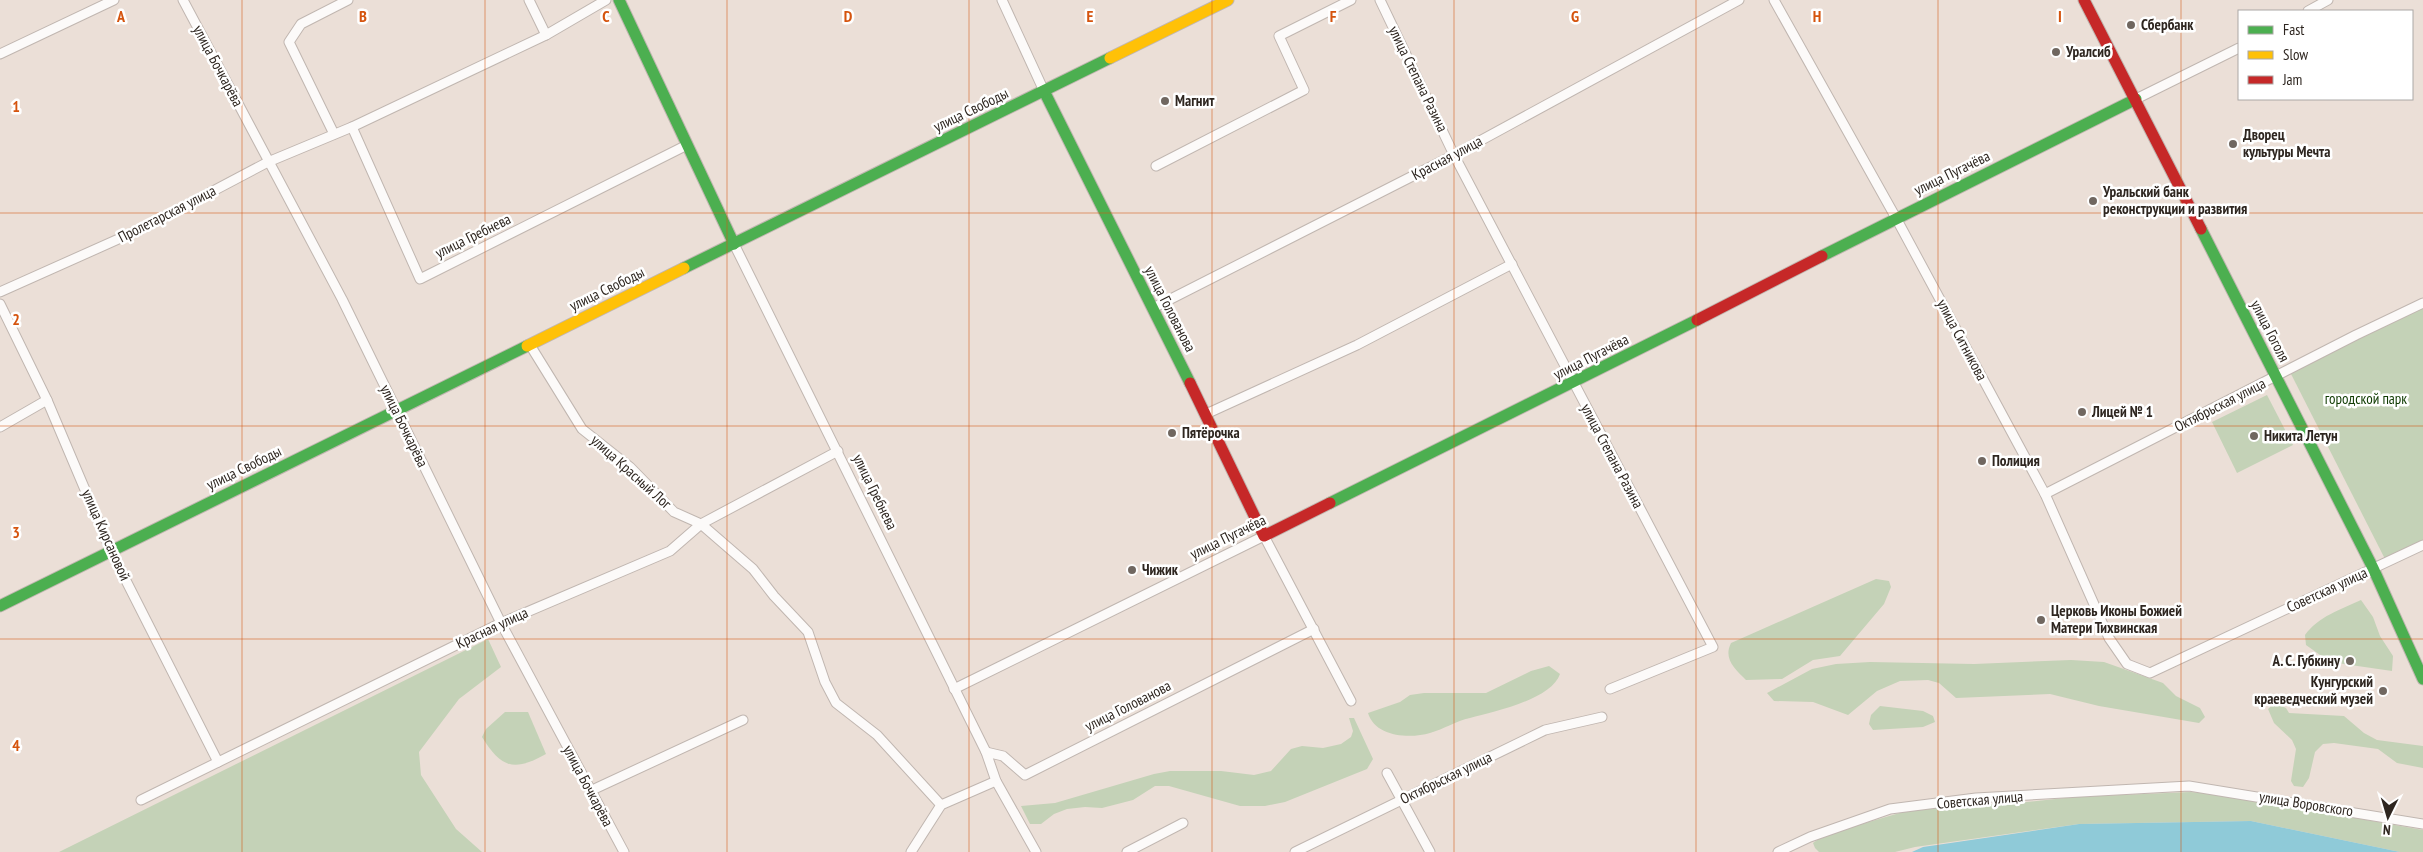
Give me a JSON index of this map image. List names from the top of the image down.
{
  "streets": {
    "street": [
      "улица Бочкарёва",
      "улица Степана Разина",
      "улица Свободы",
      "Красная улица",
      "улица Пугачёва",
      "Пролетарская улица",
      "улица Гребнева",
      "улица Голованова",
      "улица Гоголя",
      "улица Ситникова",
      "Октябрьская улица",
      "улица Красный Лог",
      "улица Кирсановой",
      "Советская улица",
      "улица Воровского"
    ]
  },
  "crossings": [
    ["улица Бочкарёва", "улица Свободы"],
    ["улица Бочкарёва", "Красная улица"],
    ["улица Бочкарёва", "Пролетарская улица"],
    ["улица Степана Разина", "Красная улица"],
    ["улица Степана Разина", "улица Пугачёва"],
    ["улица Свободы", "улица Гребнева"],
    ["улица Свободы", "улица Голованова"],
    ["улица Свободы", "улица Красный Лог"],
    ["улица Свободы", "улица Кирсановой"],
    ["Красная улица", "улица Гребнева"],
    ["Красная улица", "улица Голованова"],
    ["Красная улица", "улица Красный Лог"],
    ["Красная улица", "улица Кирсановой"],
    ["улица Пугачёва", "улица Гребнева"],
    ["улица Пугачёва", "улица Голованова"],
    ["улица Пугачёва", "улица Гоголя"],
    ["улица Пугачёва", "улица Ситникова"],
    ["Пролетарская улица", "улица Гребнева"],
    ["улица Гребнева", "улица Голованова"],
    ["улица Гоголя", "Октябрьская улица"],
    ["улица Гоголя", "Советская улица"],
    ["улица Ситникова", "Октябрьская улица"],
    ["улица Ситникова", "Советская улица"],
    ["Советская улица", "улица Воровского"]
  ],
  "parks": ["городской парк"],
  "places": [
    "Сбербанк",
    "Уралсиб",
    "Магнит",
    "Дворец культуры Мечта",
    "Уральский банк реконструкции и развития",
    "Лицей № 1",
    "Пятёрочка",
    "Никита Летун",
    "Полиция",
    "Чижик",
    "Церковь Иконы Божией Матери Тихвинская",
    "А. С. Губкину",
    "Кунгурский краеведческий музей"
  ],
  "legend": ["Fast", "Slow", "Jam"],
  "north": "bottom",
  "grid": {
    "columns": [
      "A",
      "B",
      "C",
      "D",
      "E",
      "F",
      "G",
      "H",
      "I"
    ],
    "rows": [
      "1",
      "2",
      "3",
      "4"
    ]
  }
}
